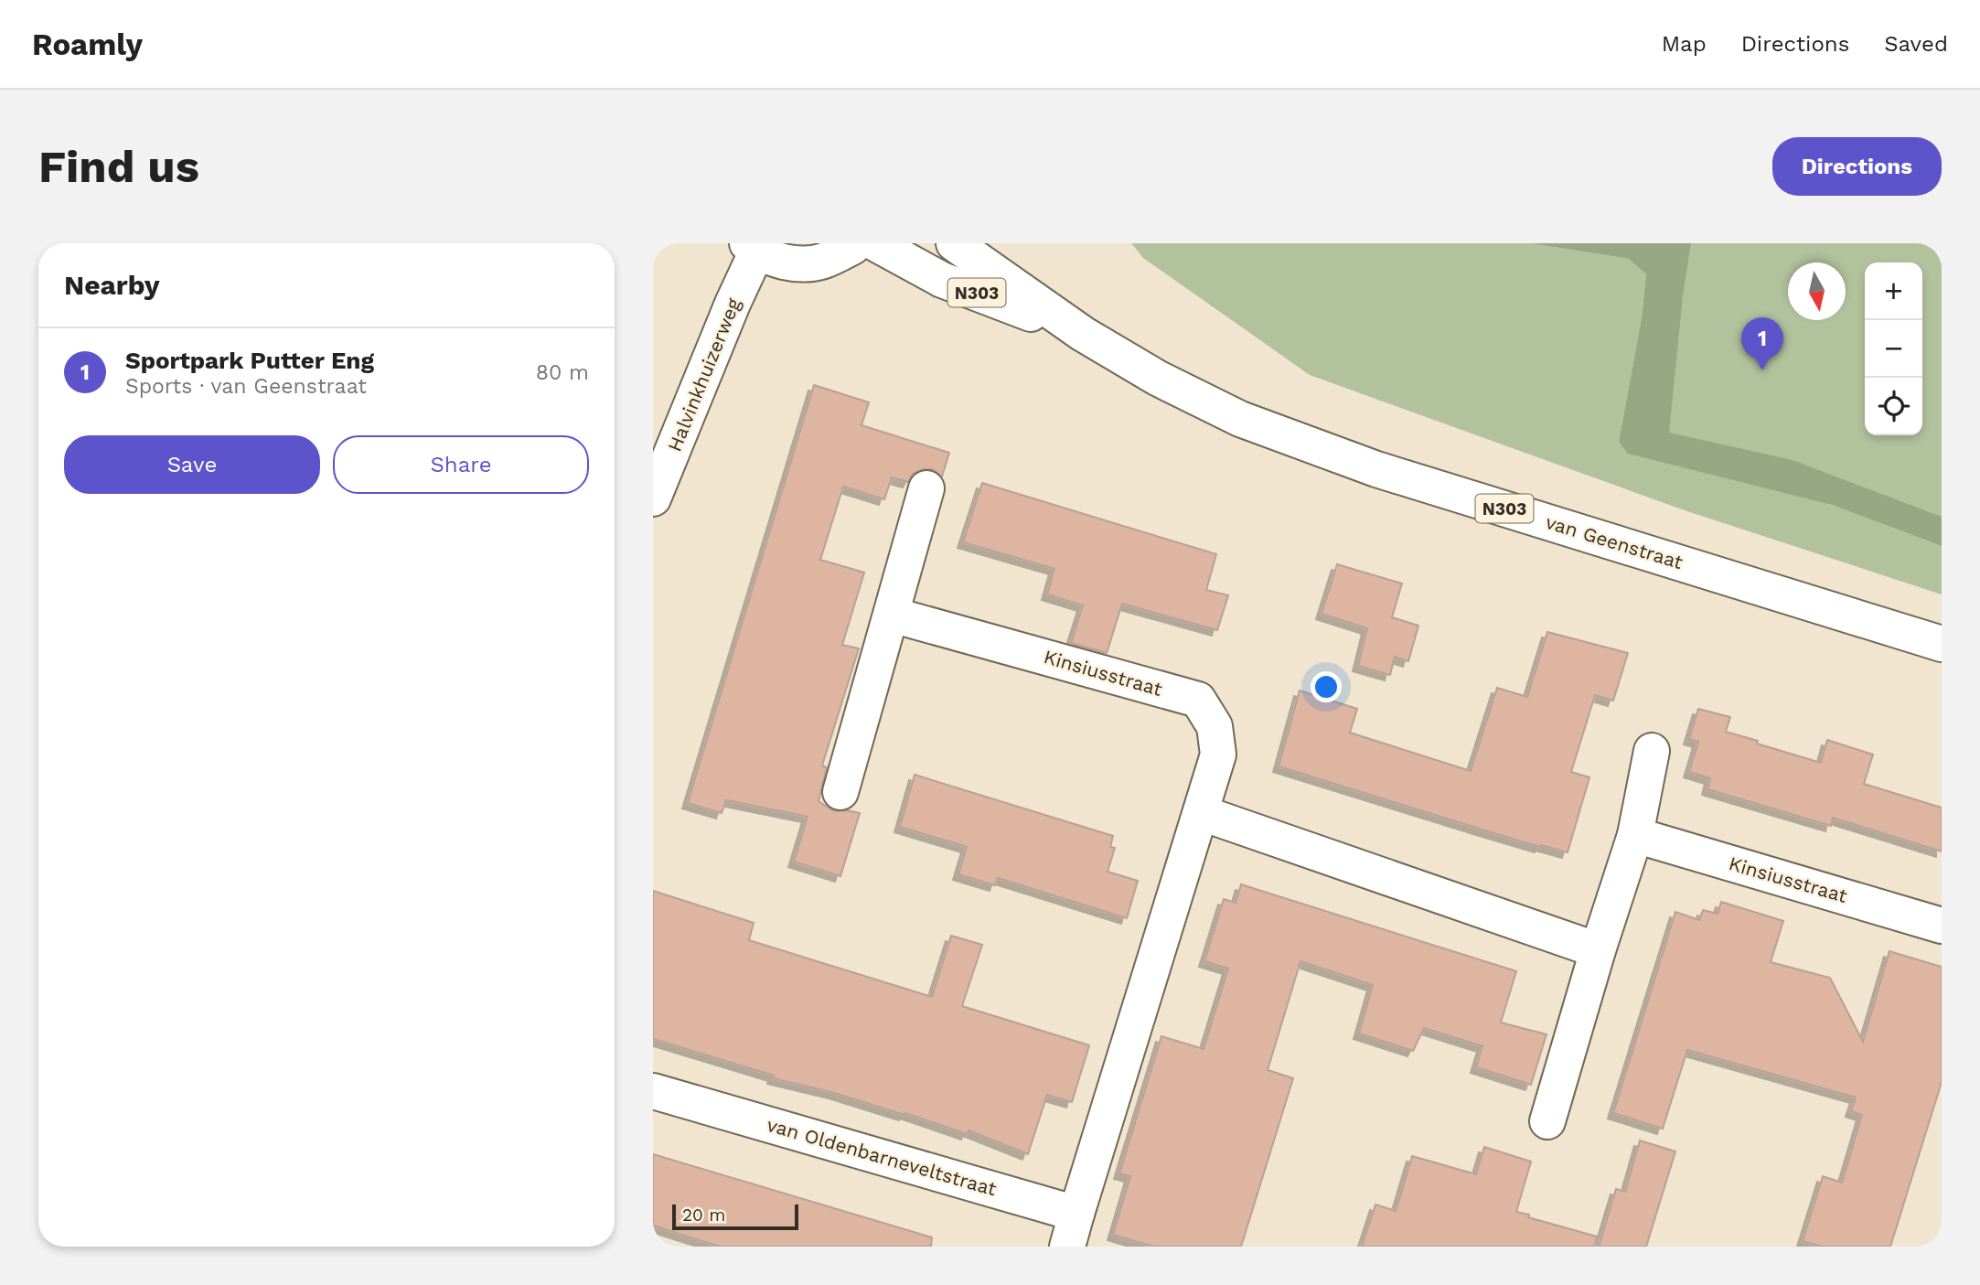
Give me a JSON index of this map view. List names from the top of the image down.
{
  "streets": {
    "street": [
      "N303",
      "Halvinkhuizerweg",
      "van Geenstraat",
      "Kinsiusstraat",
      "van Oldenbarneveltstraat"
    ]
  },
  "crossings": [
    ["Kinsiusstraat", "van Oldenbarneveltstraat"]
  ],
  "scale_bar": "20 m",
  "north": "bottom",
  "page": {
    "header": "Roamly",
    "nav": ["Map", "Directions", "Saved"],
    "buttons": [
      "Directions",
      ["Save", "Share"]
    ],
    "title": "Find us",
    "heading": "Nearby",
    "map_buttons": ["+", "−"],
    "pins": "1",
    "list": [
      {
        "mark": "1",
        "name": "Sportpark Putter Eng",
        "note": "Sports · van Geenstraat",
        "value": "80 m"
      }
    ],
    "scale": "20 m"
  }
}
